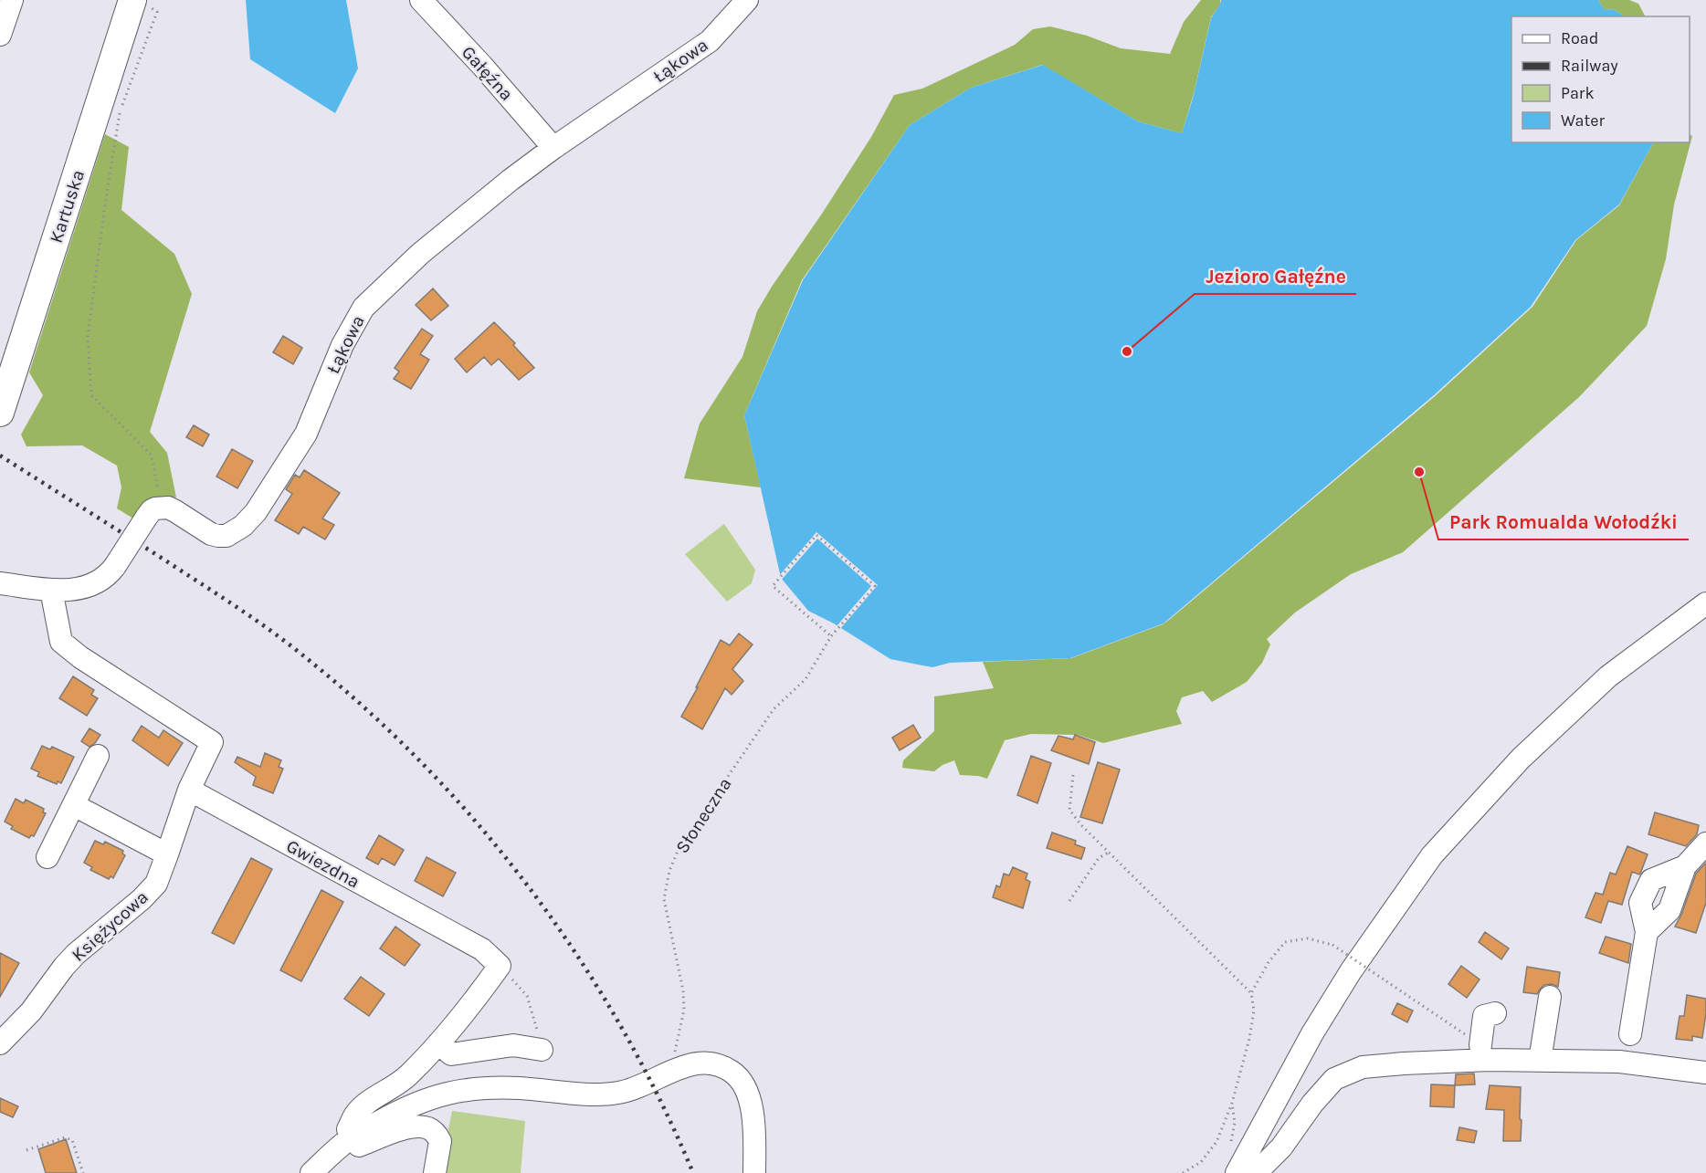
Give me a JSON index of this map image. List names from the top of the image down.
{
  "streets": {
    "main road": ["Kartuska"],
    "street": [
      "Łąkowa",
      "Gałęźna",
      "Gwiezdna",
      "Księżycowa"
    ],
    "path": ["Słoneczna"]
  },
  "crossings": [
    ["Łąkowa", "Gałęźna"],
    ["Gwiezdna", "Księżycowa"]
  ],
  "places": ["Jezioro Gałęźne", "Park Romualda Wołodźki"],
  "legend": [
    "Road",
    "Railway",
    "Park",
    "Water"
  ]
}
